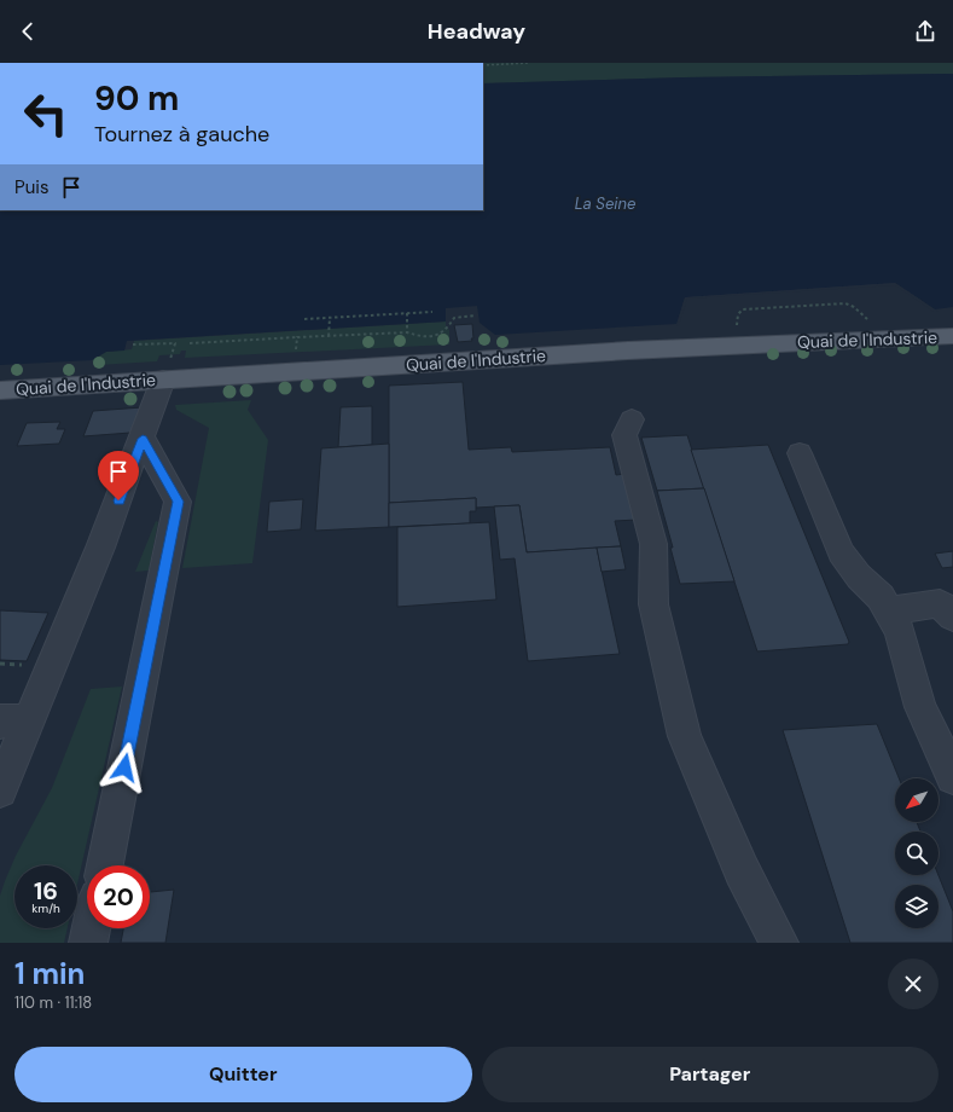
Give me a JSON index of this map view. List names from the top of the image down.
{
  "streets": {
    "main road": ["Quai de l'Industrie"]
  },
  "water": ["La Seine"],
  "north": "bottom left",
  "page": {
    "header": "Headway",
    "turn": ["90 m", "Tournez à gauche"],
    "then": "Puis",
    "speed": "16 km/h",
    "limit": "20",
    "heading": ["1 min", "110 m · 11:18"],
    "buttons": ["Quitter", "Partager"]
  }
}
